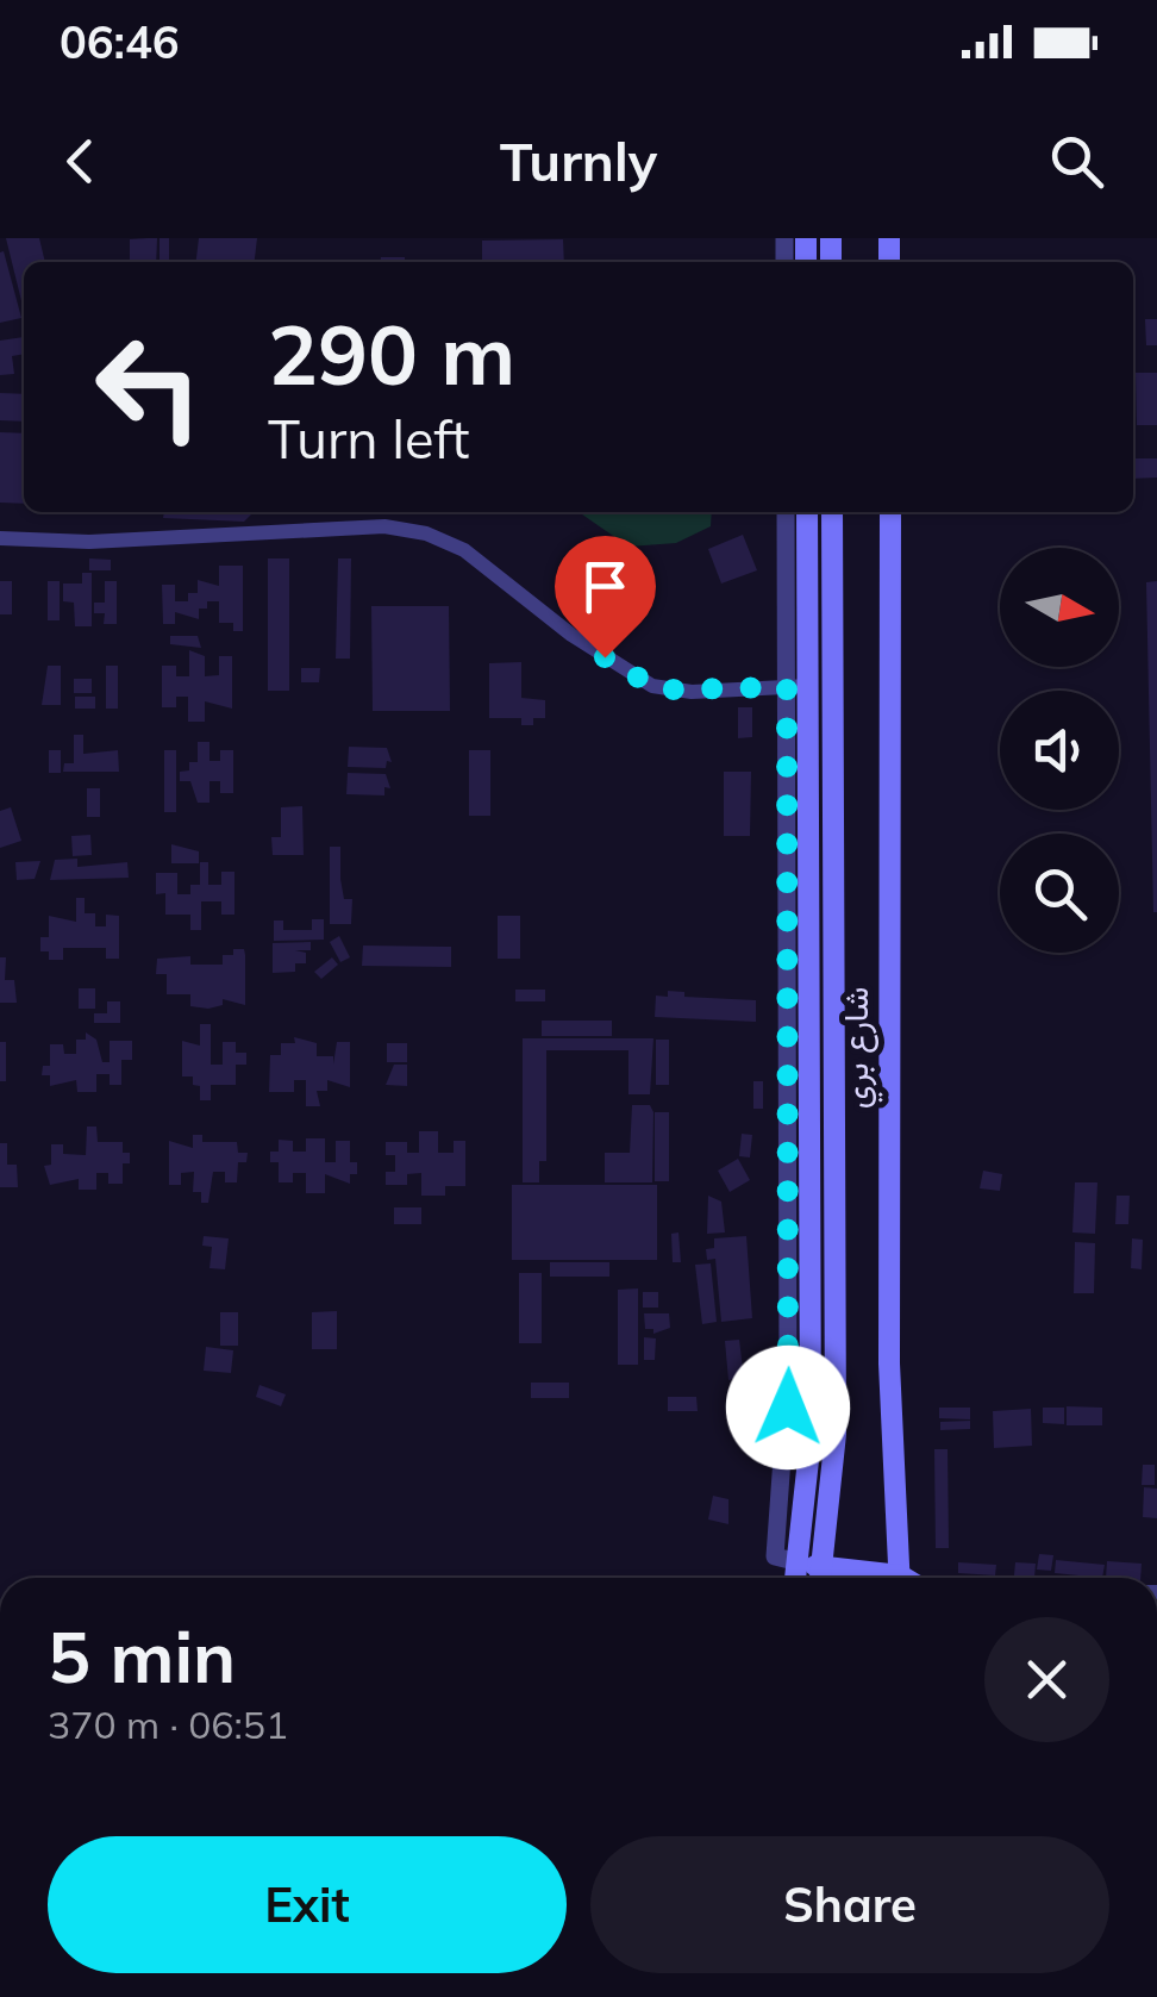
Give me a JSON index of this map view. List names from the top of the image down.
{
  "streets": {
    "main road": ["شارع بري"]
  },
  "north": "right",
  "page": {
    "status": "06:46",
    "header": "Turnly",
    "turn": ["290 m", "Turn left"],
    "heading": ["5 min", "370 m · 06:51"],
    "buttons": ["Exit", "Share"]
  }
}
